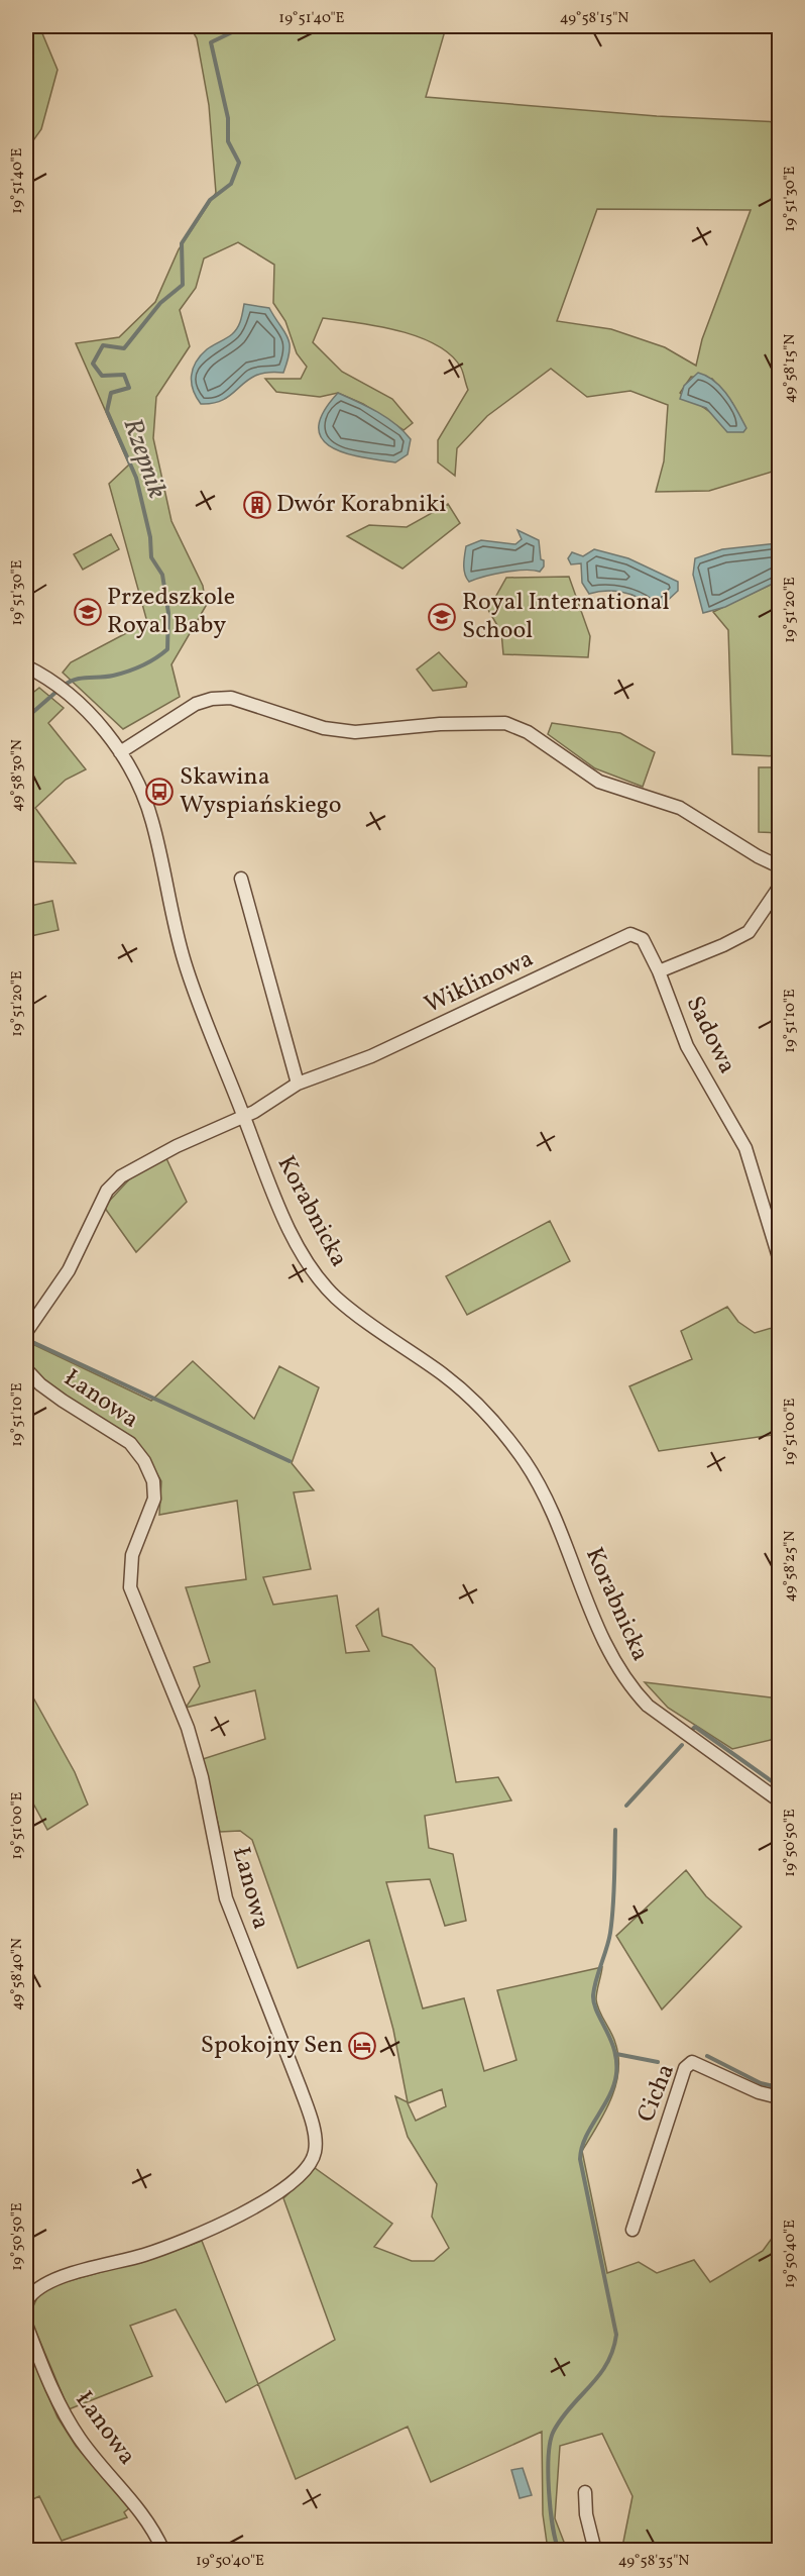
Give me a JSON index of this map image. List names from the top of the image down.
{
  "streets": {
    "street": [
      "Wiklinowa",
      "Sadowa",
      "Korabnicka",
      "Łanowa",
      "Cicha"
    ]
  },
  "crossings": [
    ["Wiklinowa", "Sadowa"],
    ["Wiklinowa", "Korabnicka"]
  ],
  "water": ["Rzepnik"],
  "places": {
    "building": ["Dwór Korabniki"],
    "school or university": ["Przedszkole Royal Baby", "Royal International School"],
    "bus stop": ["Skawina Wyspiańskiego"],
    "hotel": ["Spokojny Sen"]
  },
  "coordinates": [
    "19°51'40\"E",
    "49°58'15\"N",
    "19°51'30\"E",
    "19°51'20\"E",
    "49°58'30\"N",
    "19°51'10\"E",
    "19°51'00\"E",
    "49°58'25\"N",
    "19°50'50\"E",
    "49°58'40\"N",
    "19°50'40\"E",
    "49°58'35\"N"
  ]
}
